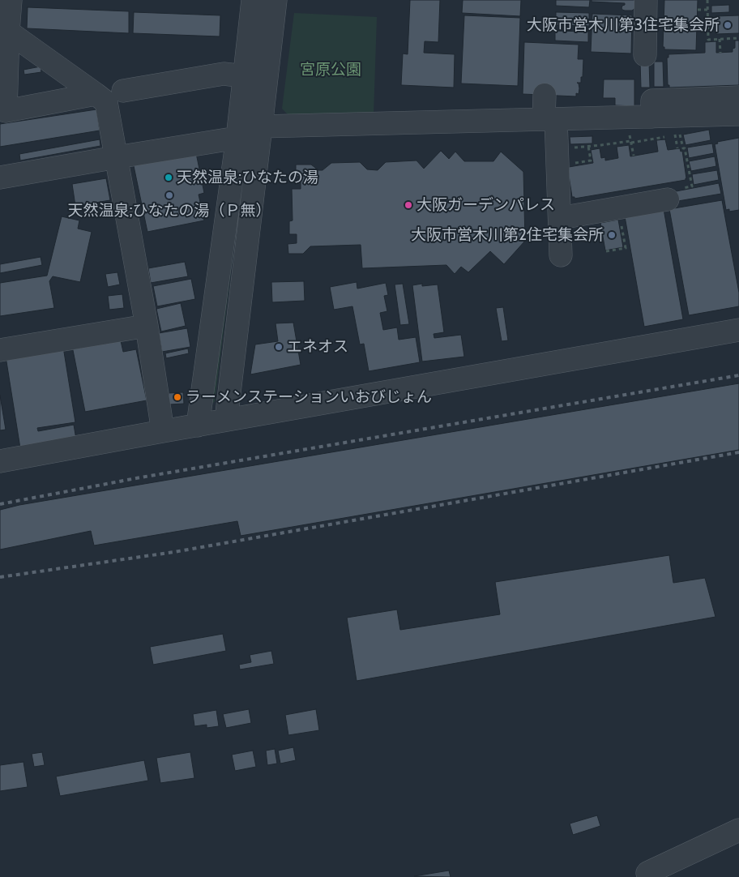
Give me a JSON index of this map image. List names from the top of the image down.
{
  "parks": ["宮原公園"],
  "places": [
    "大阪市営木川第3住宅集会所",
    "天然温泉;ひなたの湯",
    "天然温泉;ひなたの湯（Ｐ無）",
    "大阪ガーデンパレス",
    "大阪市営木川第2住宅集会所",
    "エネオス",
    "ラーメンステーションいおびじょん"
  ]
}
